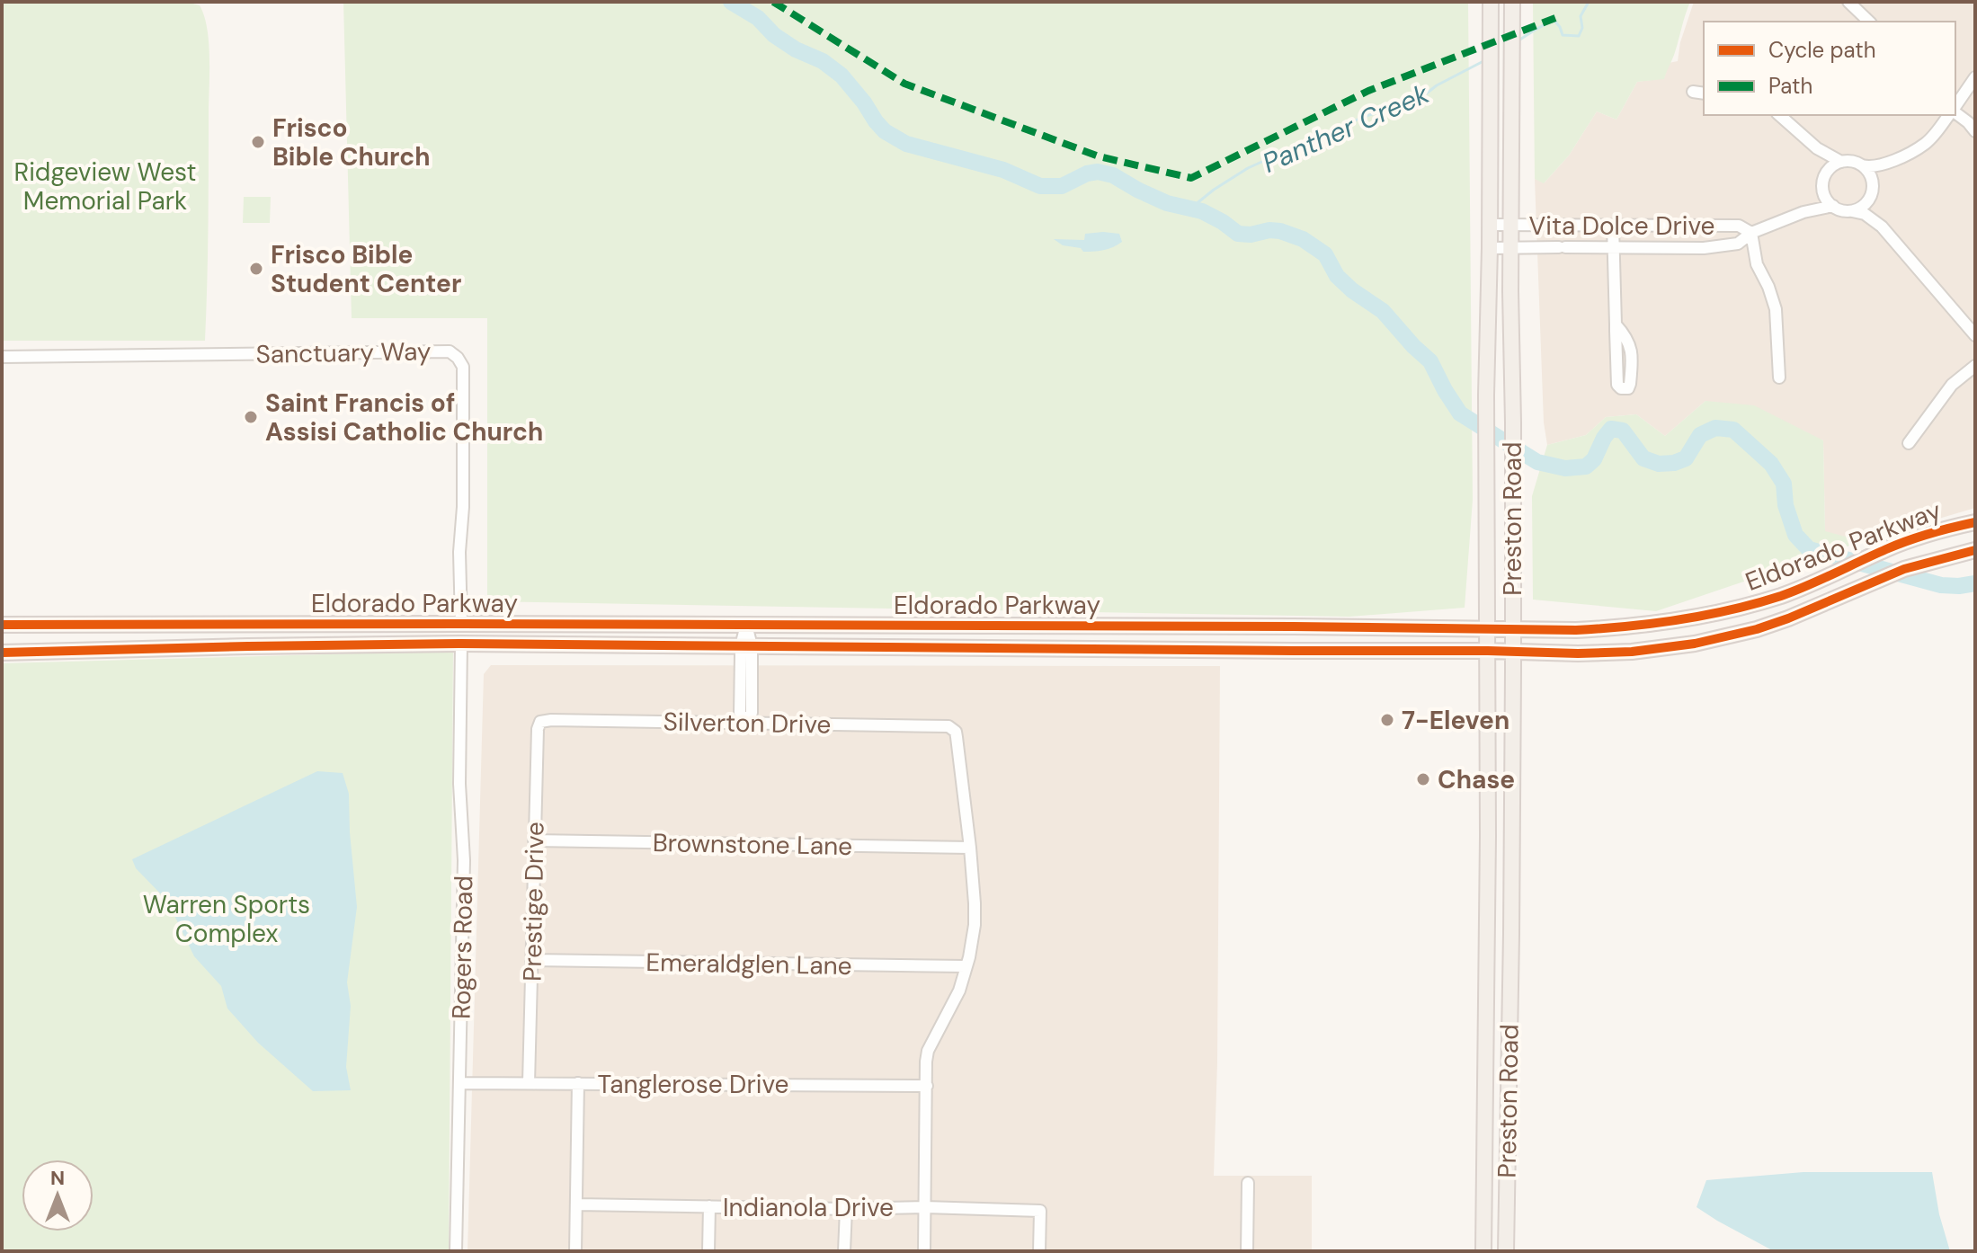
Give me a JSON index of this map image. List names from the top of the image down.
{
  "streets": {
    "main road": ["Preston Road", "Eldorado Parkway"],
    "street": [
      "Vita Dolce Drive",
      "Sanctuary Way",
      "Silverton Drive",
      "Brownstone Lane",
      "Prestige Drive",
      "Rogers Road",
      "Emeraldglen Lane",
      "Tanglerose Drive",
      "Indianola Drive"
    ]
  },
  "crossings": [
    ["Vita Dolce Drive", "Preston Road"],
    ["Sanctuary Way", "Eldorado Parkway"],
    ["Preston Road", "Eldorado Parkway"],
    ["Eldorado Parkway", "Rogers Road"],
    ["Silverton Drive", "Brownstone Lane"],
    ["Silverton Drive", "Prestige Drive"],
    ["Brownstone Lane", "Prestige Drive"],
    ["Prestige Drive", "Emeraldglen Lane"],
    ["Prestige Drive", "Tanglerose Drive"],
    ["Rogers Road", "Tanglerose Drive"]
  ],
  "water": ["Panther Creek"],
  "parks": ["Ridgeview West Memorial Park", "Warren Sports Complex"],
  "places": [
    "Frisco Bible Church",
    "Frisco Bible Student Center",
    "Saint Francis of Assisi Catholic Church",
    "7-Eleven",
    "Chase"
  ],
  "legend": ["Cycle path", "Path"],
  "north": "top"
}
